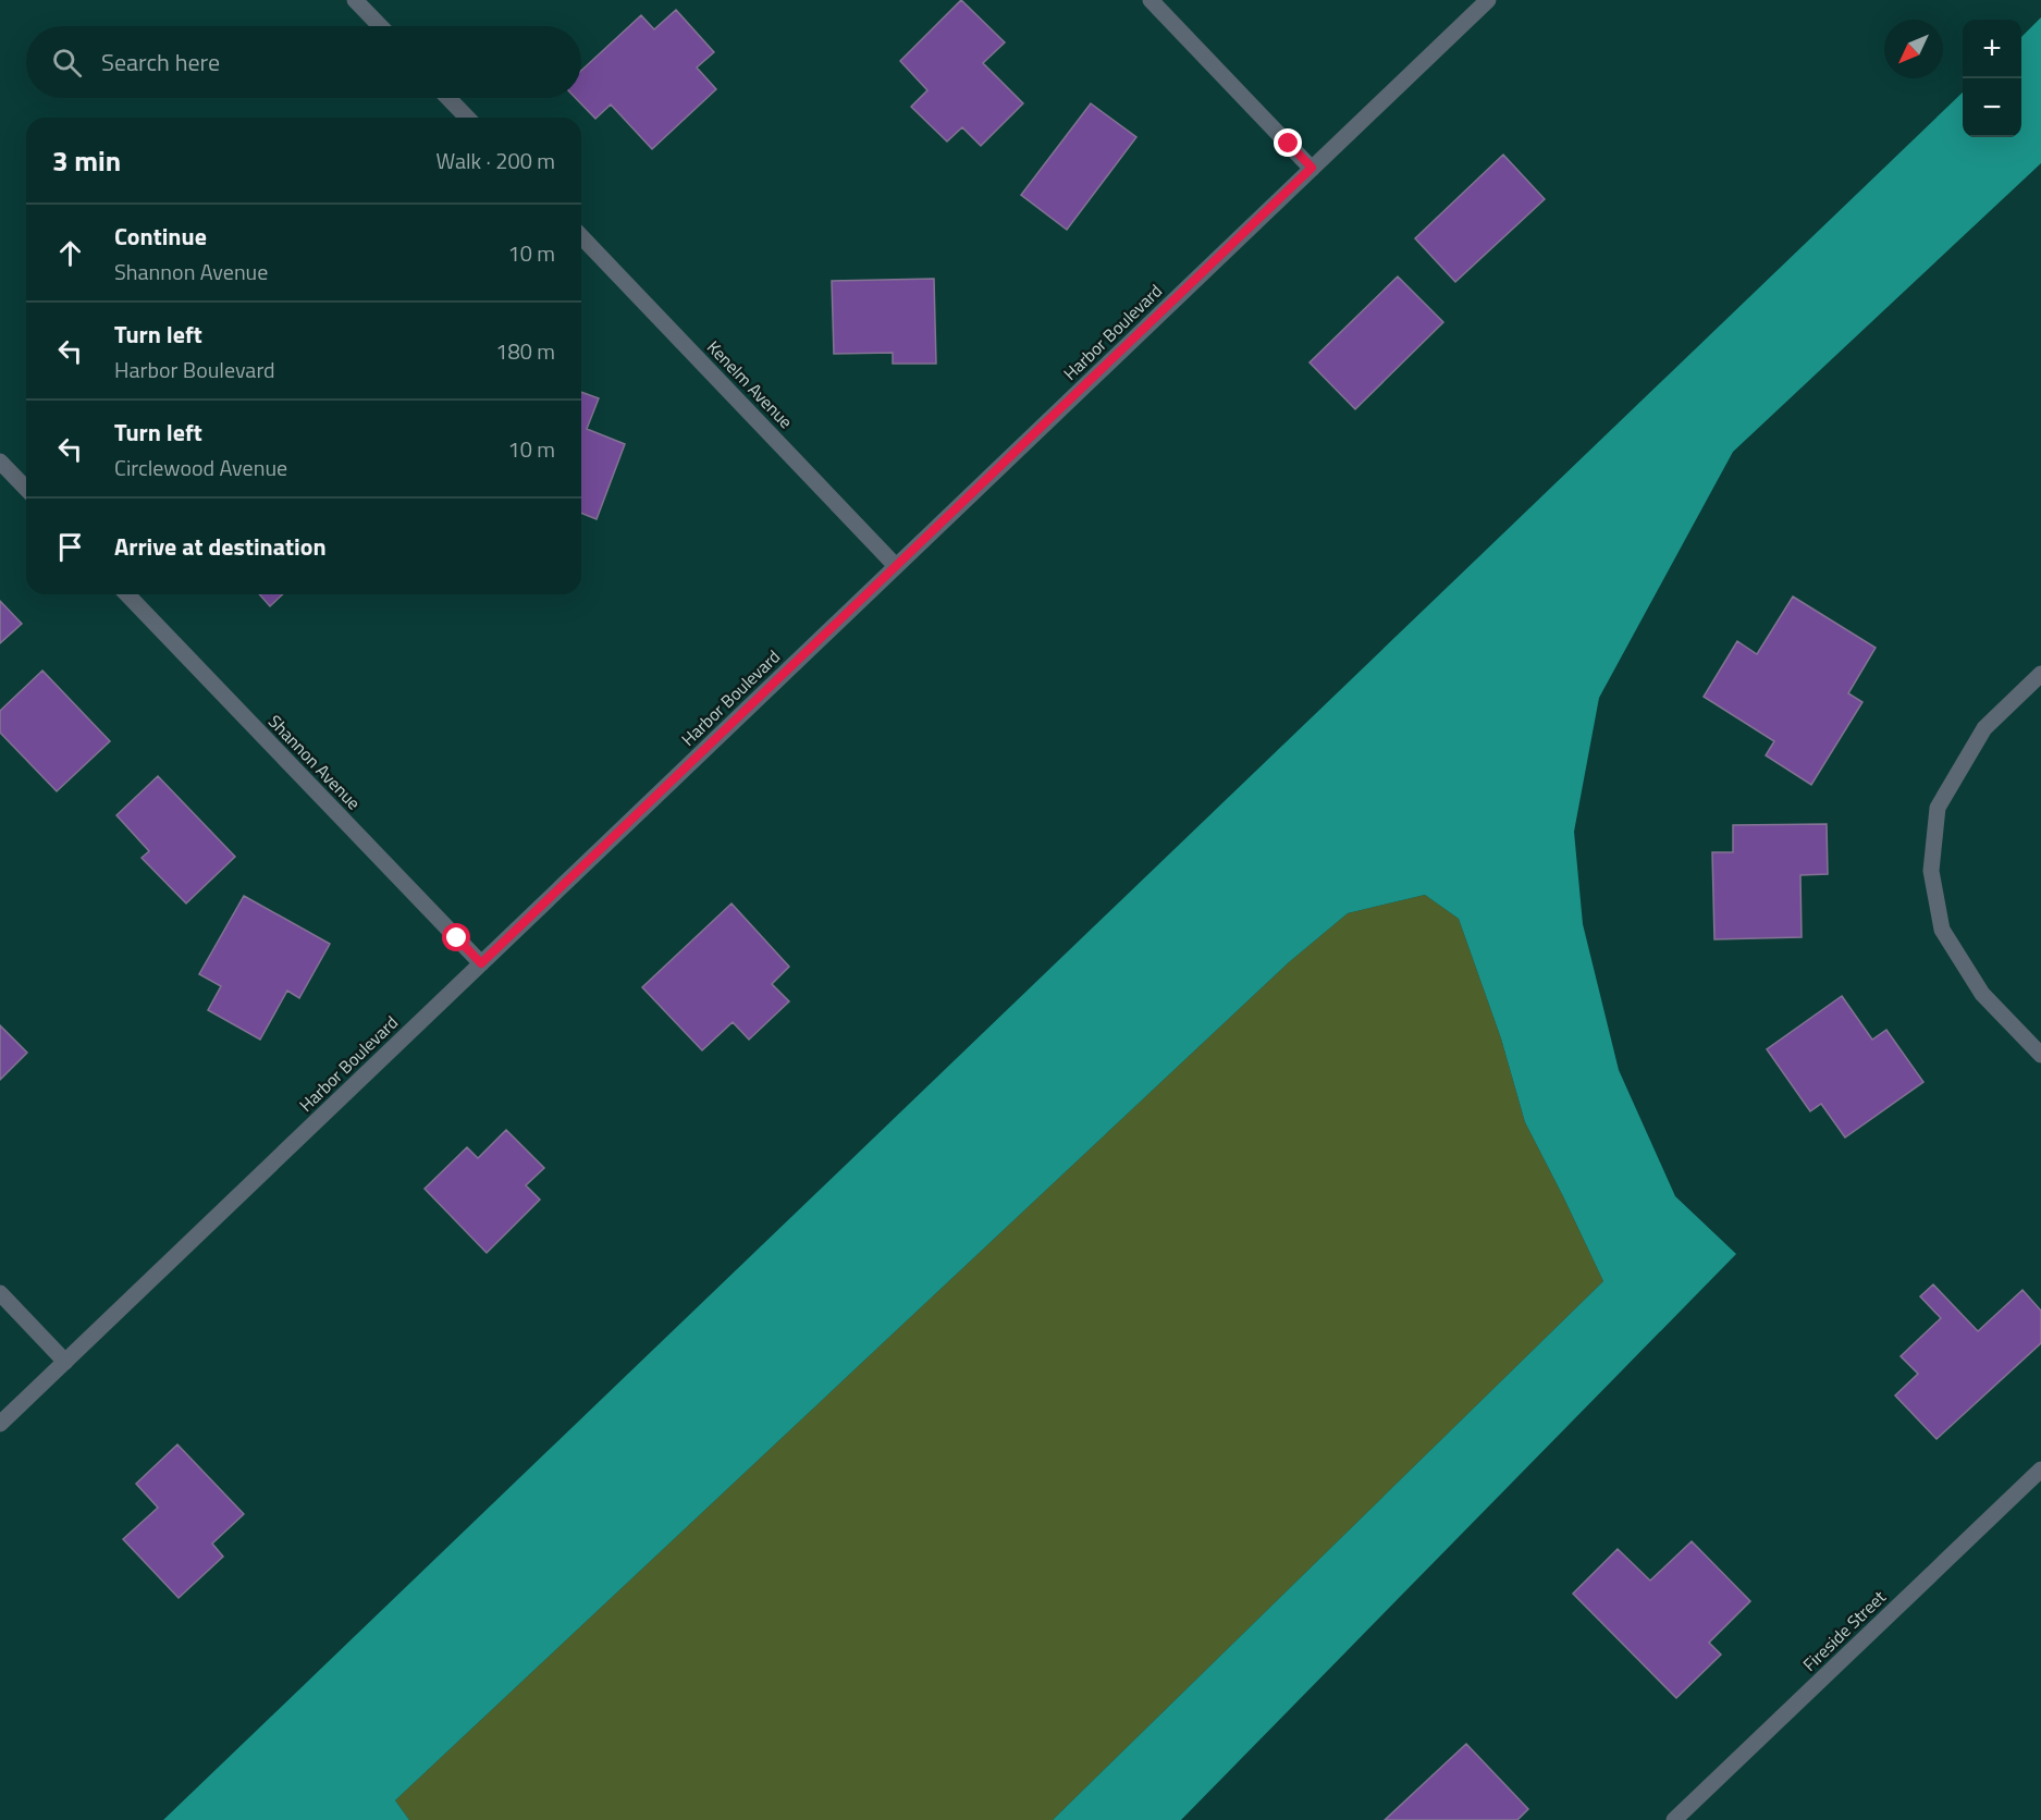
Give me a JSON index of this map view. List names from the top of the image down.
{
  "streets": {
    "street": [
      "Harbor Boulevard",
      "Kenelm Avenue",
      "Shannon Avenue",
      "Fireside Street"
    ]
  },
  "crossings": [
    ["Harbor Boulevard", "Kenelm Avenue"],
    ["Harbor Boulevard", "Shannon Avenue"]
  ],
  "north": "bottom left",
  "page": {
    "map_buttons": ["+", "−"],
    "search": "Search here",
    "heading": ["3 min", "Walk · 200 m"],
    "list": [
      ["Continue", "Shannon Avenue", "10 m"],
      ["Turn left", "Harbor Boulevard", "180 m"],
      ["Turn left", "Circlewood Avenue", "10 m"],
      "Arrive at destination"
    ]
  }
}
